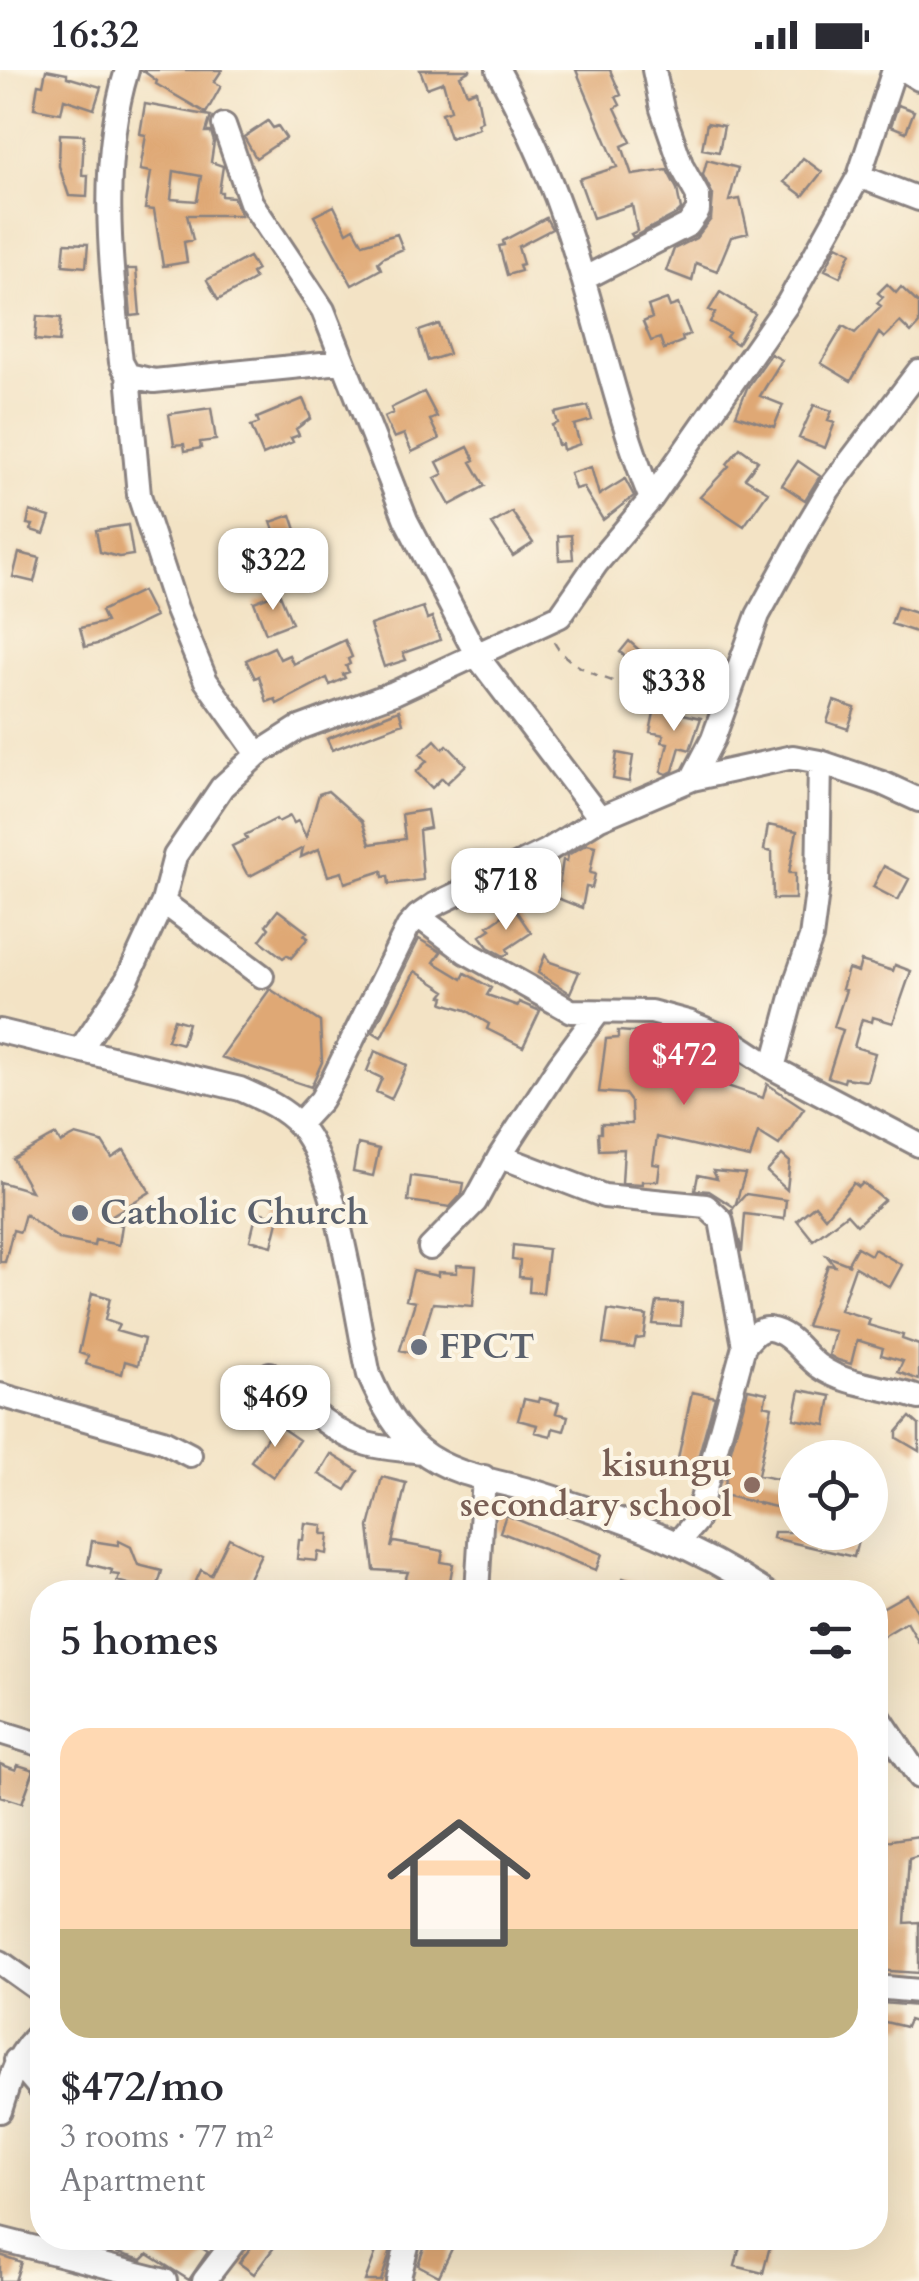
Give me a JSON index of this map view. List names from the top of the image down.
{
  "places": ["Catholic Church", "FPCT", "kisungu secondary school"],
  "page": {
    "status": "16:32",
    "price": [
      "$322",
      "$338",
      "$718",
      "$472",
      "$469"
    ],
    "heading": "5 homes",
    "list": [
      {
        "name": "$472/mo",
        "note": "3 rooms · 77 m² · Apartment"
      }
    ]
  }
}
